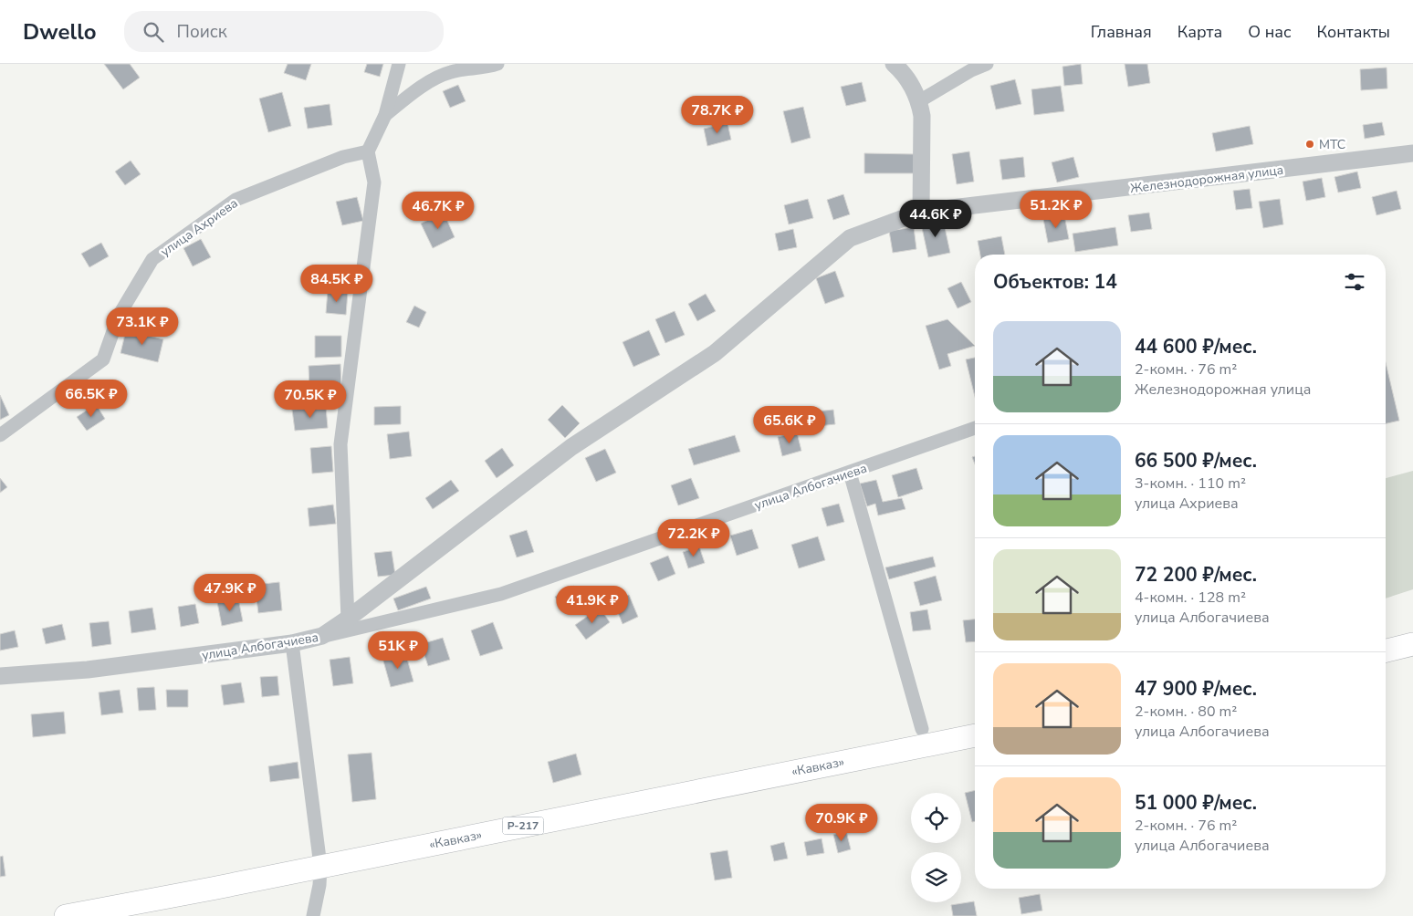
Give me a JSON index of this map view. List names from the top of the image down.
{
  "streets": {
    "highway": ["«Кавказ»", "Р-217"],
    "street": ["Железнодорожная улица", "улица Ахриева", "улица Албогачиева"]
  },
  "crossings": [
    ["Железнодорожная улица", "улица Албогачиева"]
  ],
  "places": ["МТС"],
  "page": {
    "header": "Dwello",
    "search": "Поиск",
    "nav": [
      "Главная",
      "Карта",
      "О нас",
      "Контакты"
    ],
    "price": [
      "78.7K ₽",
      "51.2K ₽",
      "46.7K ₽",
      "44.6K ₽",
      "84.5K ₽",
      "73.1K ₽",
      "66.5K ₽",
      "70.5K ₽",
      "65.6K ₽",
      "72.2K ₽",
      "47.9K ₽",
      "41.9K ₽",
      "51K ₽",
      "70.9K ₽"
    ],
    "heading": "Объектов: 14",
    "list": [
      {
        "name": "44 600 ₽/мес.",
        "note": "2-комн. · 76 m² · Железнодорожная улица"
      },
      {
        "name": "66 500 ₽/мес.",
        "note": "3-комн. · 110 m² · улица Ахриева"
      },
      {
        "name": "72 200 ₽/мес.",
        "note": "4-комн. · 128 m² · улица Албогачиева"
      },
      {
        "name": "47 900 ₽/мес.",
        "note": "2-комн. · 80 m² · улица Албогачиева"
      },
      {
        "name": "51 000 ₽/мес.",
        "note": "2-комн. · 76 m² · улица Албогачиева"
      }
    ]
  }
}
